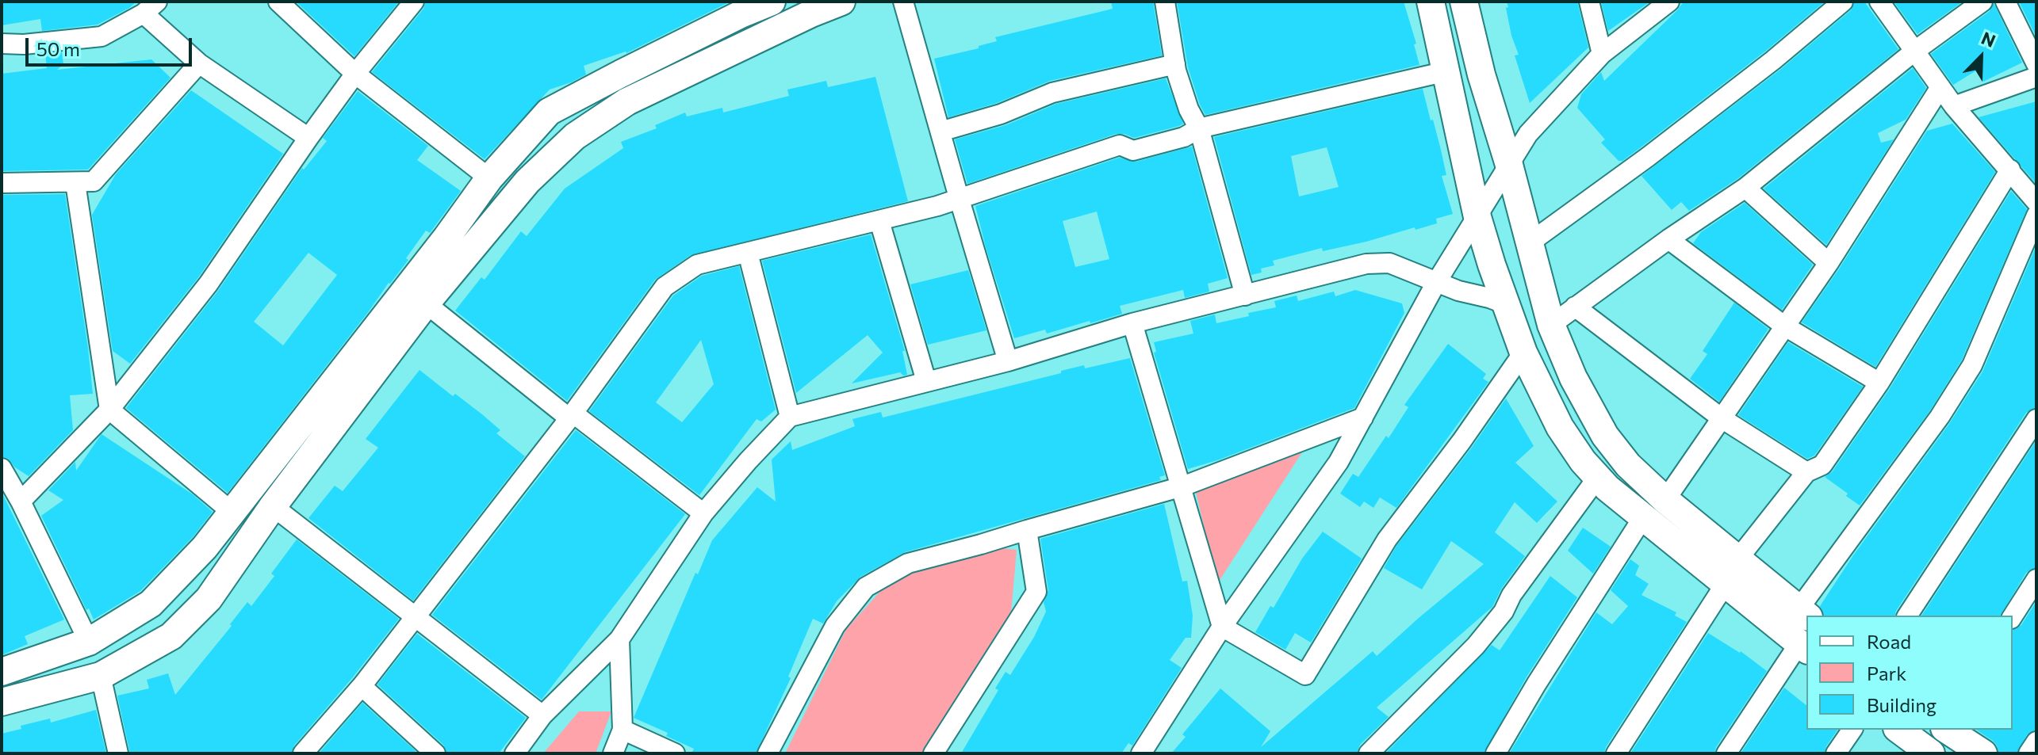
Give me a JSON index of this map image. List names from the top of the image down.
{
  "legend": ["Road", "Park", "Building"],
  "scale_bar": "50 m",
  "north": "top right"
}
